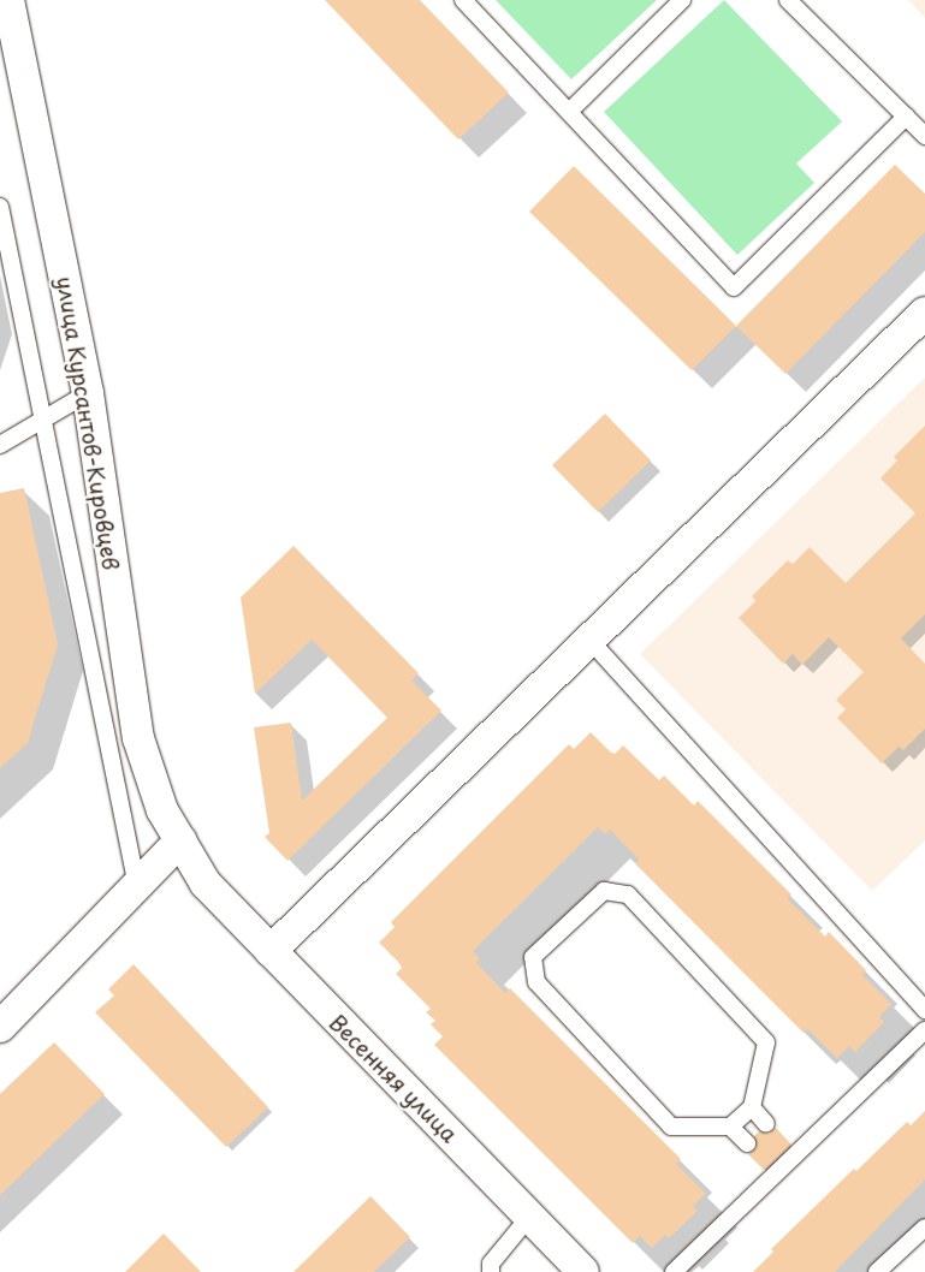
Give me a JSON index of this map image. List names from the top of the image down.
{
  "streets": {
    "street": ["улица Курсантов-Кировцев", "Весенняя улица"]
  },
  "crossings": [
    ["улица Курсантов-Кировцев", "Весенняя улица"]
  ]
}
